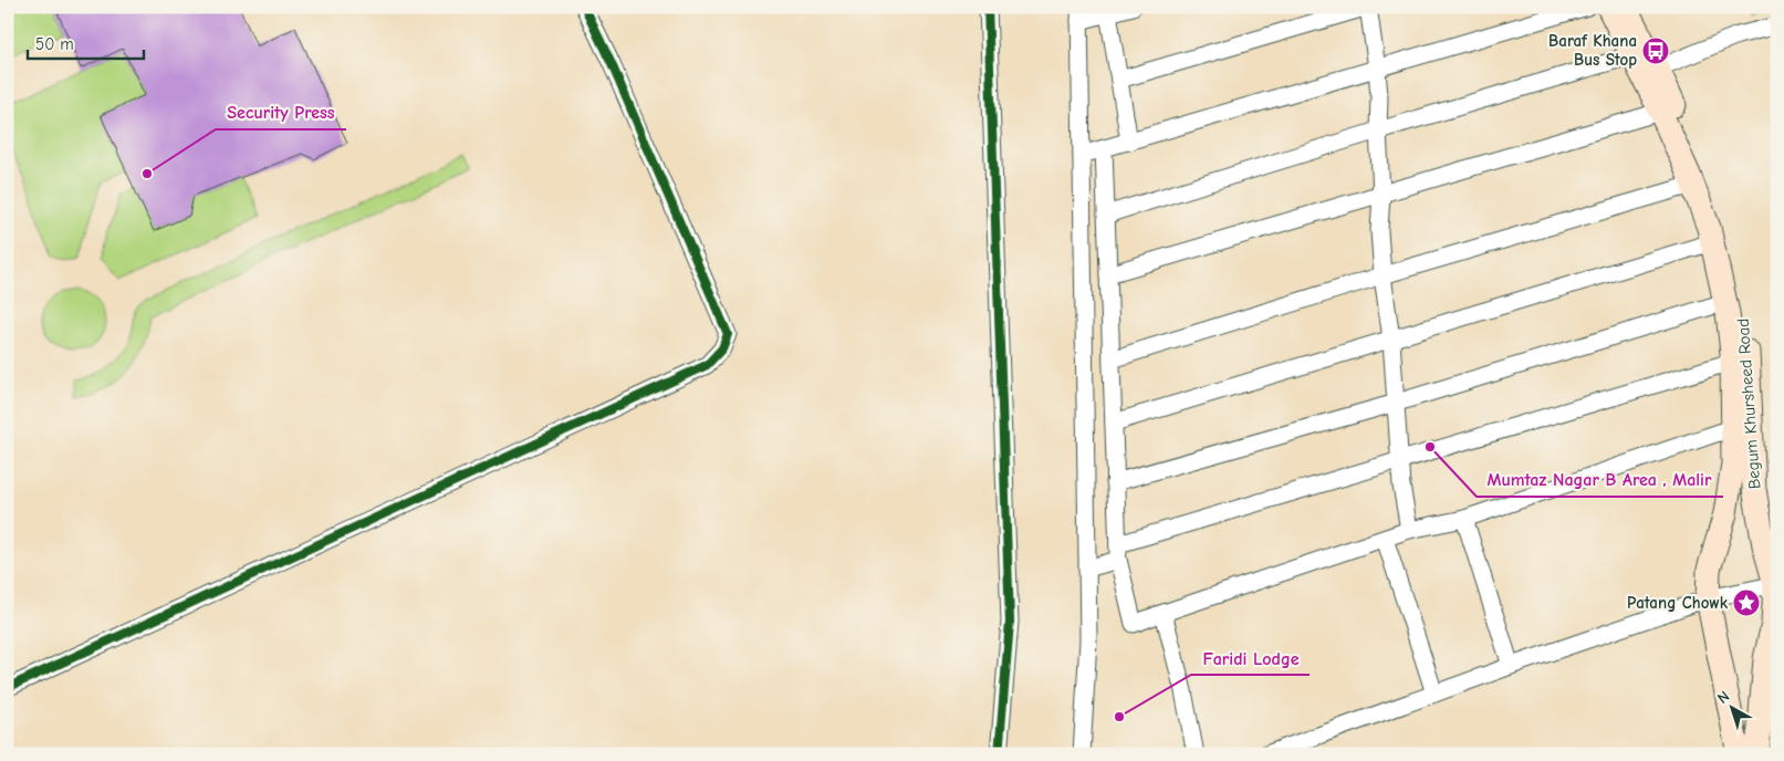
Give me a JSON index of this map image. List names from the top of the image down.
{
  "streets": {
    "main road": ["Begum Khursheed Road"]
  },
  "places": {
    "bus stop": ["Baraf Khana Bus Stop"],
    "other": ["Security Press", "Mumtaz Nagar B Area , Malir", "Faridi Lodge"],
    "place": ["Patang Chowk"]
  },
  "scale_bar": "50 m",
  "north": "top left"
}
